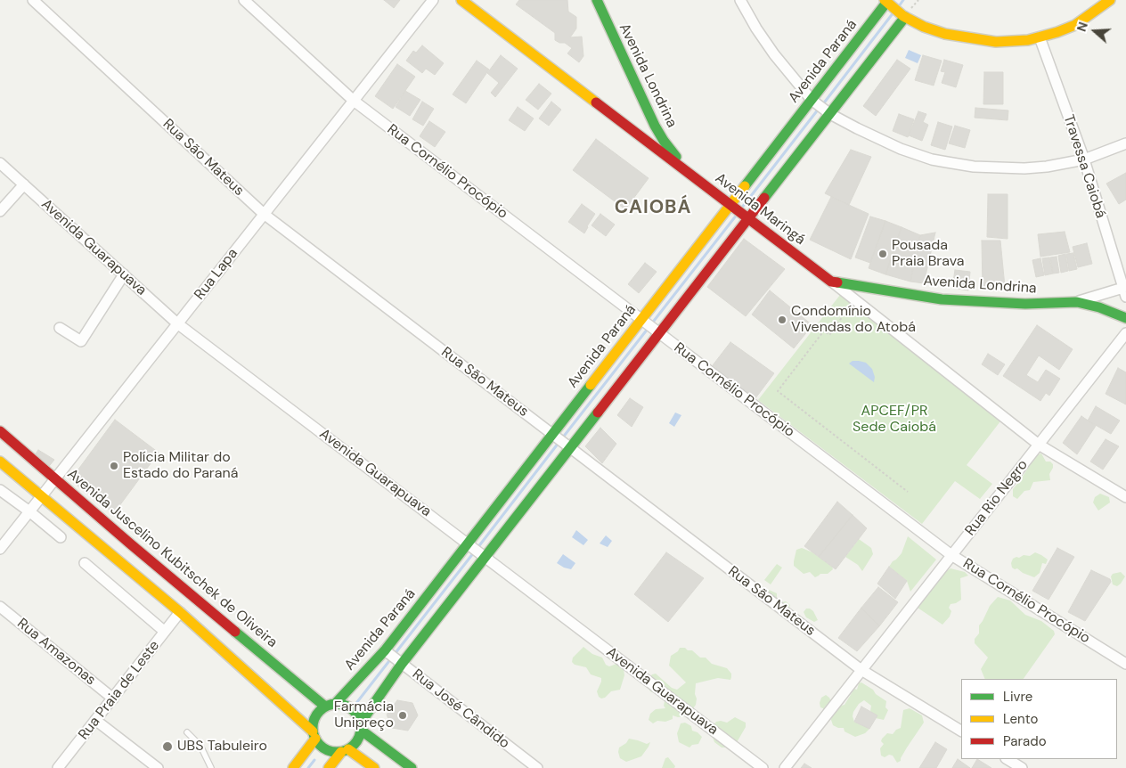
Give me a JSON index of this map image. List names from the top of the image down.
{
  "streets": {
    "street": [
      "Avenida Paraná",
      "Avenida Londrina",
      "Rua São Mateus",
      "Travessa Caiobá",
      "Rua Cornélio Procópio",
      "Avenida Maringá",
      "Avenida Guarapuava",
      "Rua Lapa",
      "Rua Rio Negro",
      "Avenida Juscelino Kubitschek de Oliveira",
      "Rua Amazonas",
      "Rua Praia de Leste",
      "Rua José Cândido"
    ]
  },
  "crossings": [
    ["Avenida Paraná", "Rua São Mateus"],
    ["Avenida Paraná", "Rua Cornélio Procópio"],
    ["Avenida Paraná", "Avenida Maringá"],
    ["Avenida Paraná", "Avenida Guarapuava"],
    ["Avenida Paraná", "Avenida Juscelino Kubitschek de Oliveira"],
    ["Avenida Paraná", "Rua José Cândido"],
    ["Avenida Londrina", "Travessa Caiobá"],
    ["Avenida Londrina", "Avenida Maringá"],
    ["Rua São Mateus", "Rua Lapa"],
    ["Rua São Mateus", "Rua Rio Negro"],
    ["Rua Cornélio Procópio", "Rua Lapa"],
    ["Rua Cornélio Procópio", "Rua Rio Negro"],
    ["Avenida Maringá", "Rua Rio Negro"],
    ["Avenida Guarapuava", "Rua Lapa"],
    ["Rua Lapa", "Avenida Juscelino Kubitschek de Oliveira"],
    ["Rua Amazonas", "Rua Praia de Leste"]
  ],
  "districts": ["CAIOBÁ"],
  "parks": ["APCEF/PR Sede Caiobá"],
  "places": [
    "Pousada Praia Brava",
    "Condomínio Vivendas do Atobá",
    "Polícia Militar do Estado do Paraná",
    "Farmácia Unipreço",
    "UBS Tabuleiro"
  ],
  "legend": ["Livre", "Lento", "Parado"],
  "north": "left"
}
